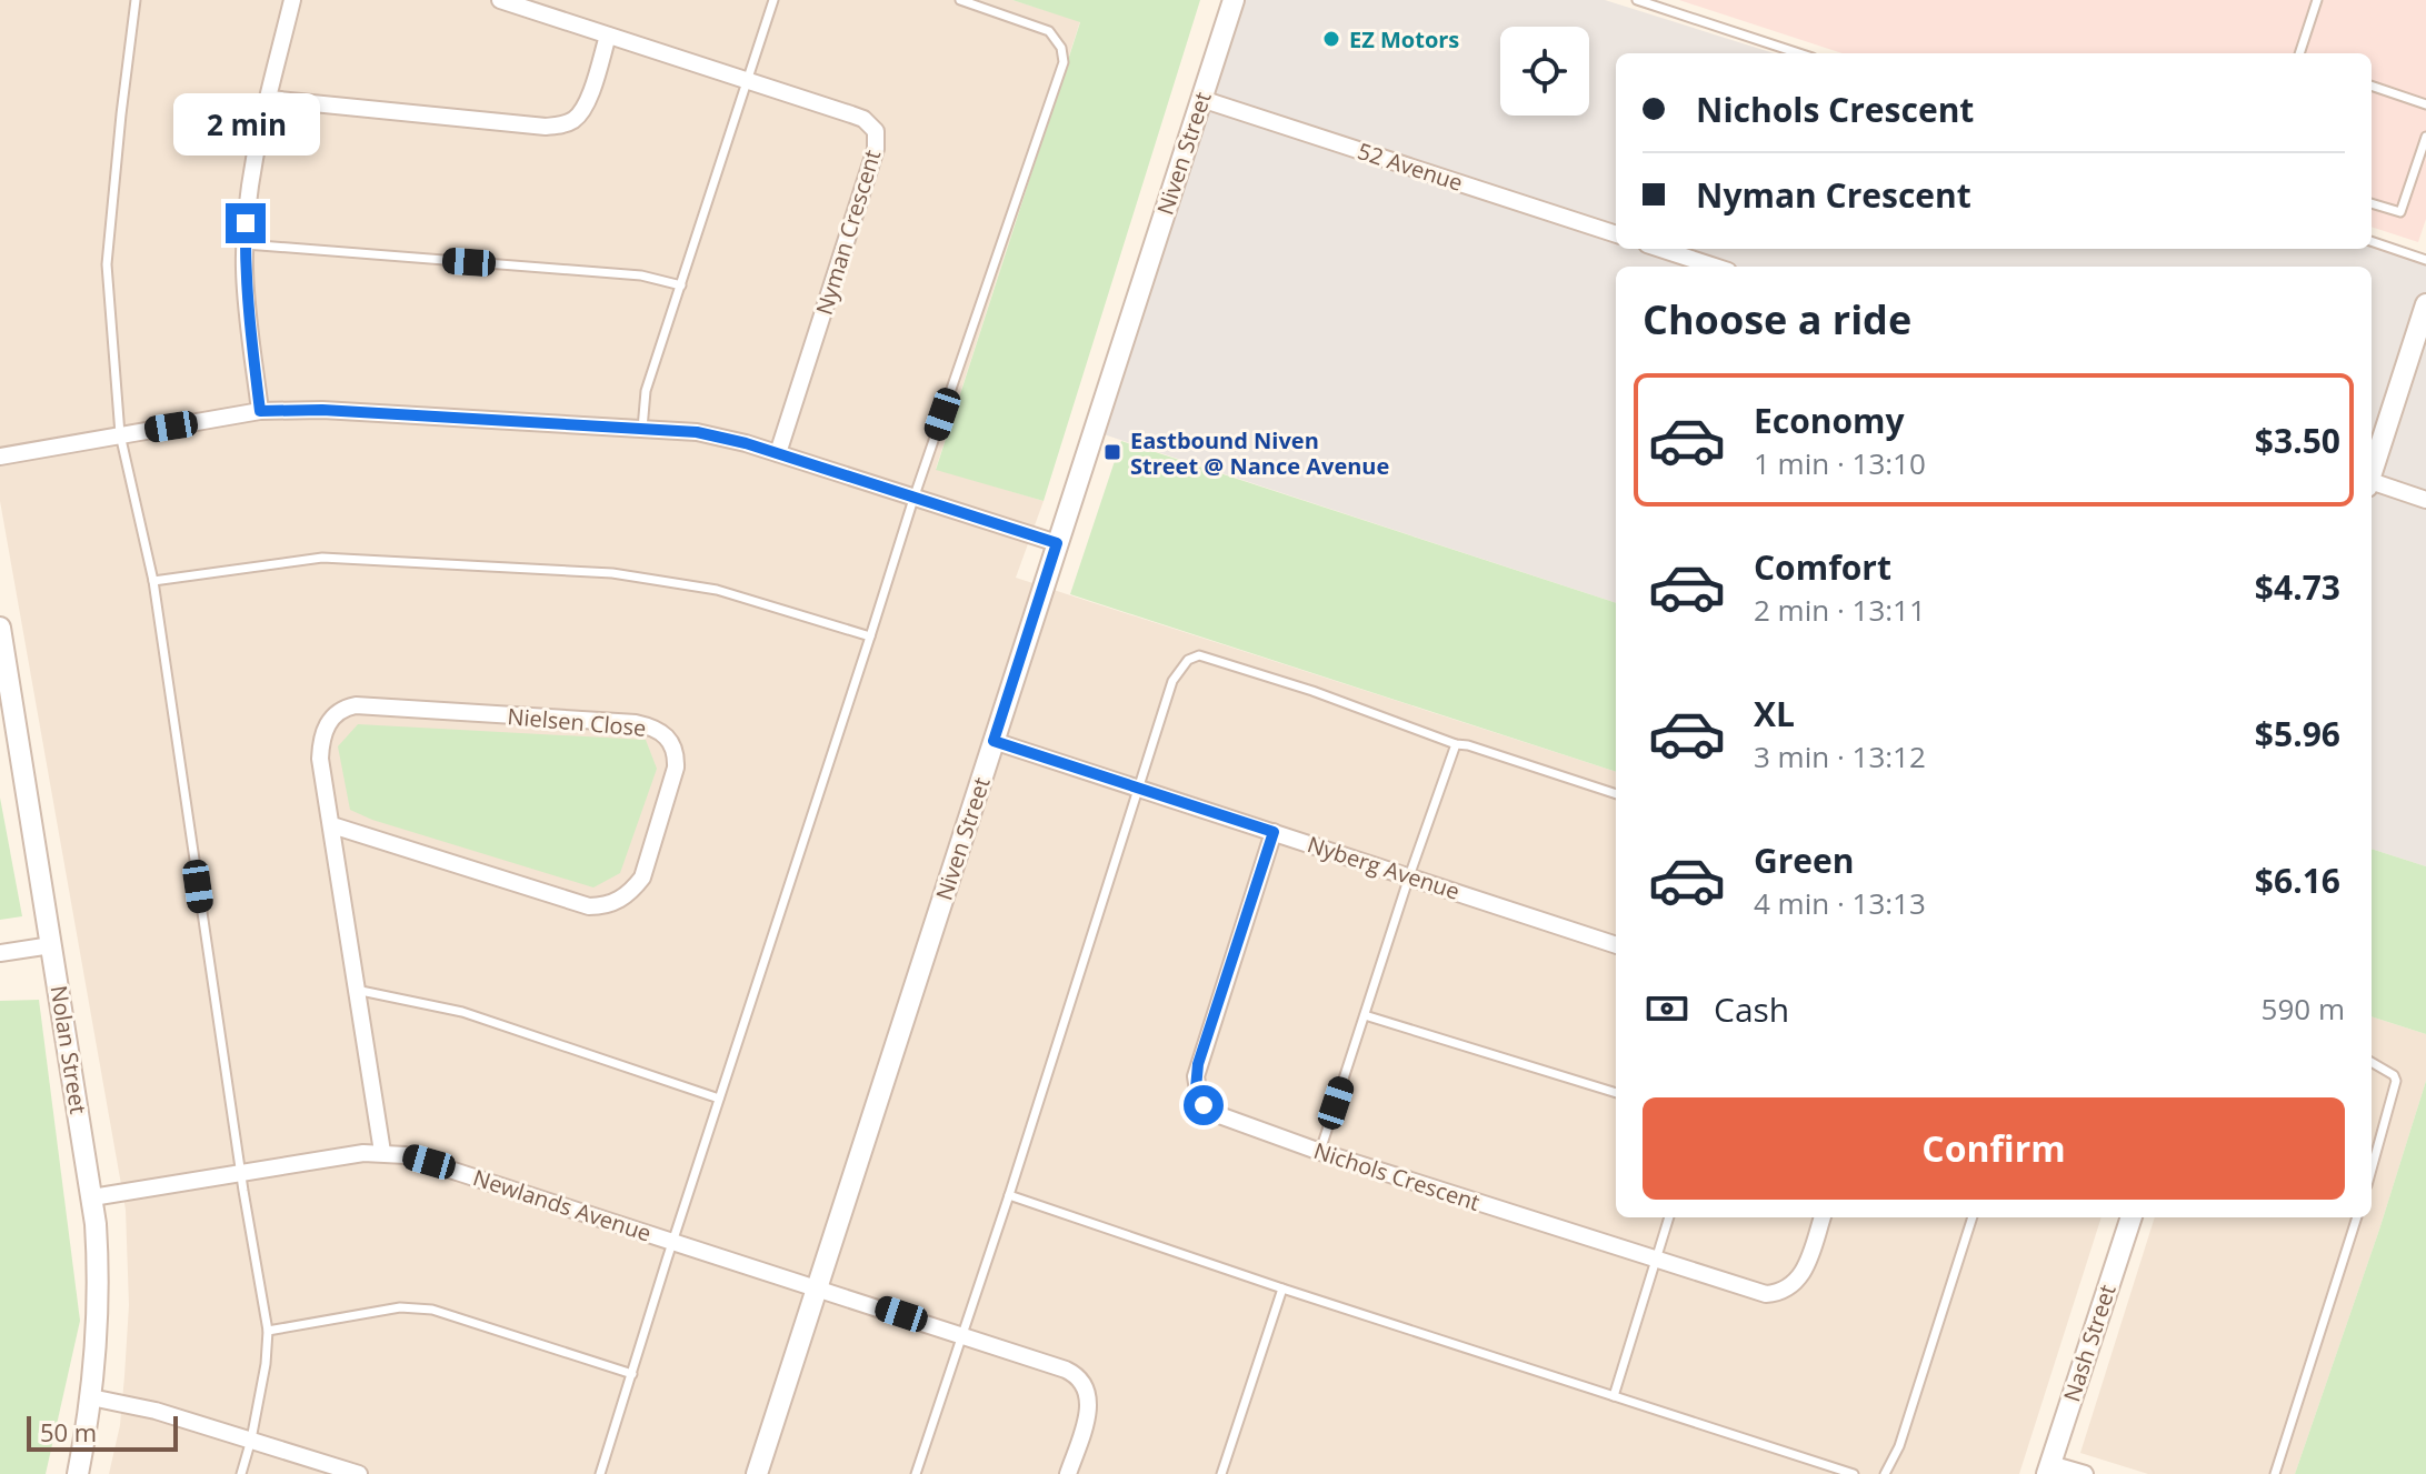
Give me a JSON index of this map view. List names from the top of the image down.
{
  "streets": {
    "street": [
      "Niven Street",
      "52 Avenue",
      "Nyman Crescent",
      "Nielsen Close",
      "Nyberg Avenue",
      "Nolan Street",
      "Nichols Crescent",
      "Newlands Avenue",
      "Nash Street"
    ]
  },
  "crossings": [
    ["Niven Street", "52 Avenue"],
    ["Niven Street", "Nyberg Avenue"],
    ["Niven Street", "Newlands Avenue"],
    ["Nielsen Close", "Newlands Avenue"],
    ["Nyberg Avenue", "Nichols Crescent"],
    ["Nolan Street", "Newlands Avenue"]
  ],
  "places": {
    "other": ["EZ Motors"],
    "transit": ["Eastbound Niven Street @ Nance Avenue"]
  },
  "scale_bar": "50 m",
  "page": {
    "banner": ["Nichols Crescent", "Nyman Crescent"],
    "bubble": "2 min",
    "heading": "Choose a ride",
    "list": [
      {
        "name": "Economy",
        "note": "1 min · 13:10",
        "value": "$3.50"
      },
      {
        "name": "Comfort",
        "note": "2 min · 13:11",
        "value": "$4.73"
      },
      {
        "name": "XL",
        "note": "3 min · 13:12",
        "value": "$5.96"
      },
      {
        "name": "Green",
        "note": "4 min · 13:13",
        "value": "$6.16"
      }
    ],
    "pay": ["Cash", "590 m"],
    "buttons": "Confirm",
    "scale": "50 m"
  }
}
